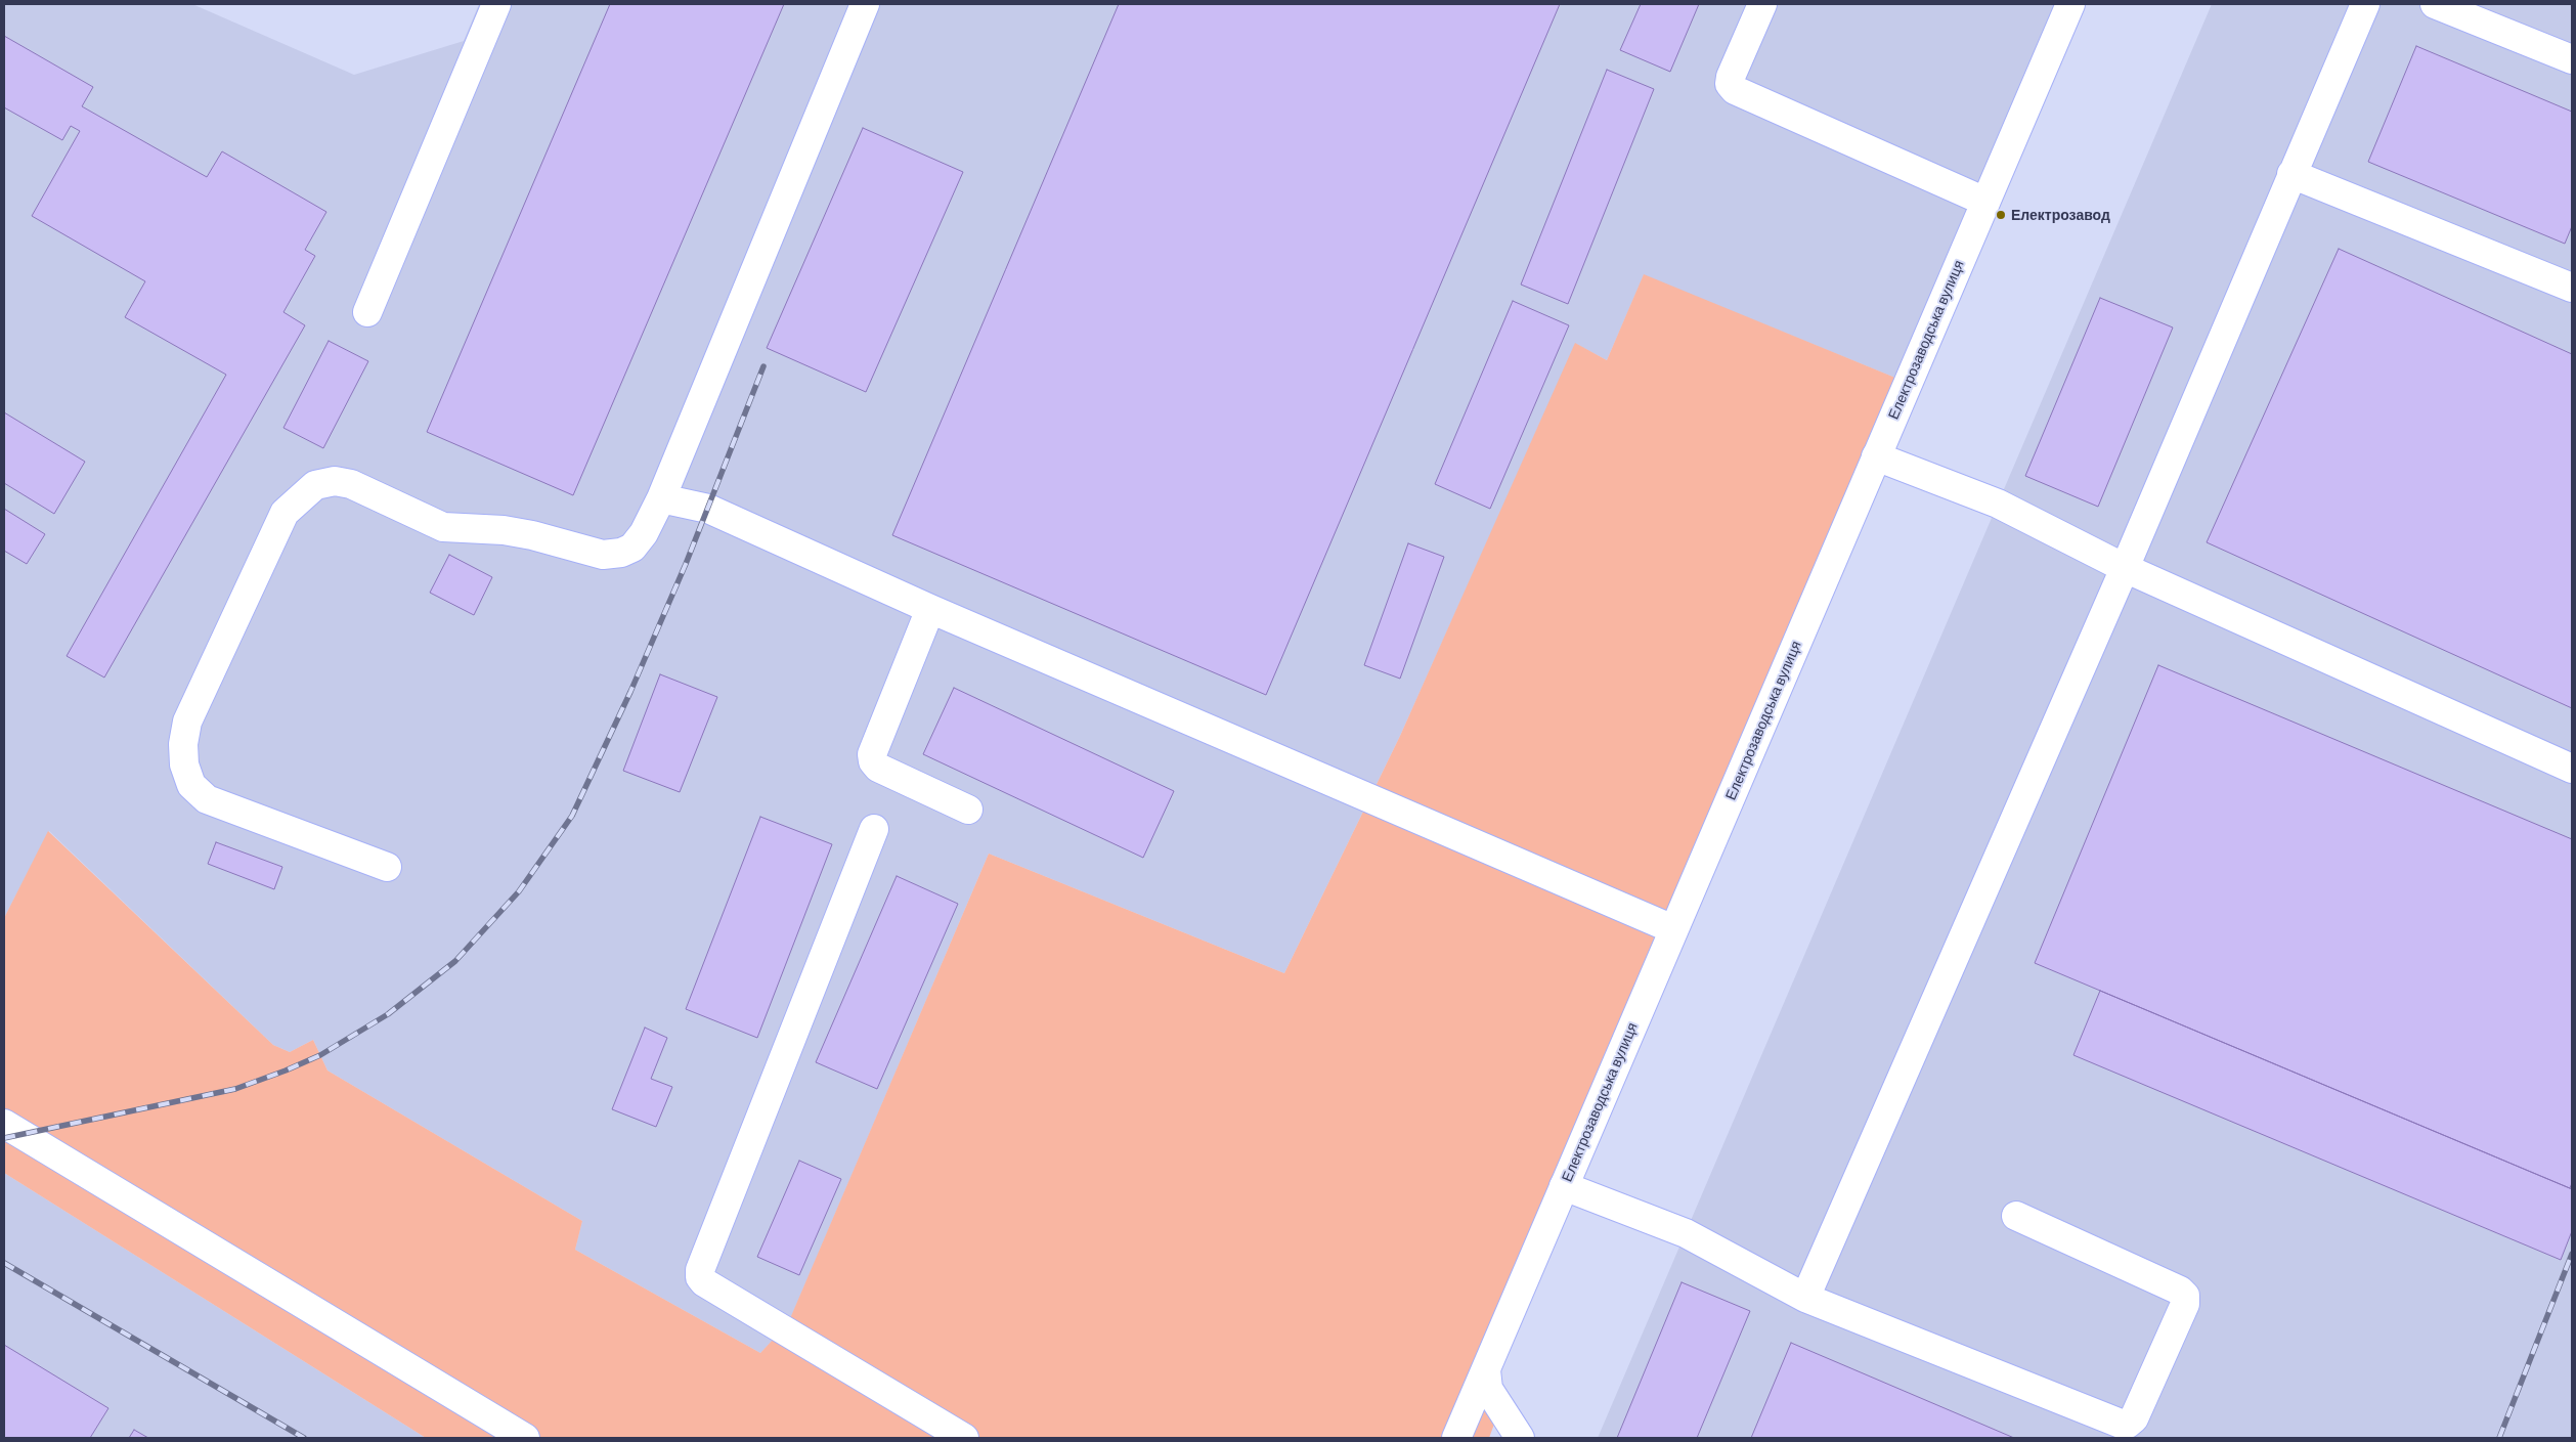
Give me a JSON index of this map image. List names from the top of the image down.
{
  "streets": {
    "main road": ["Електрозаводська вулиця"]
  },
  "places": ["Електрозавод"]
}
